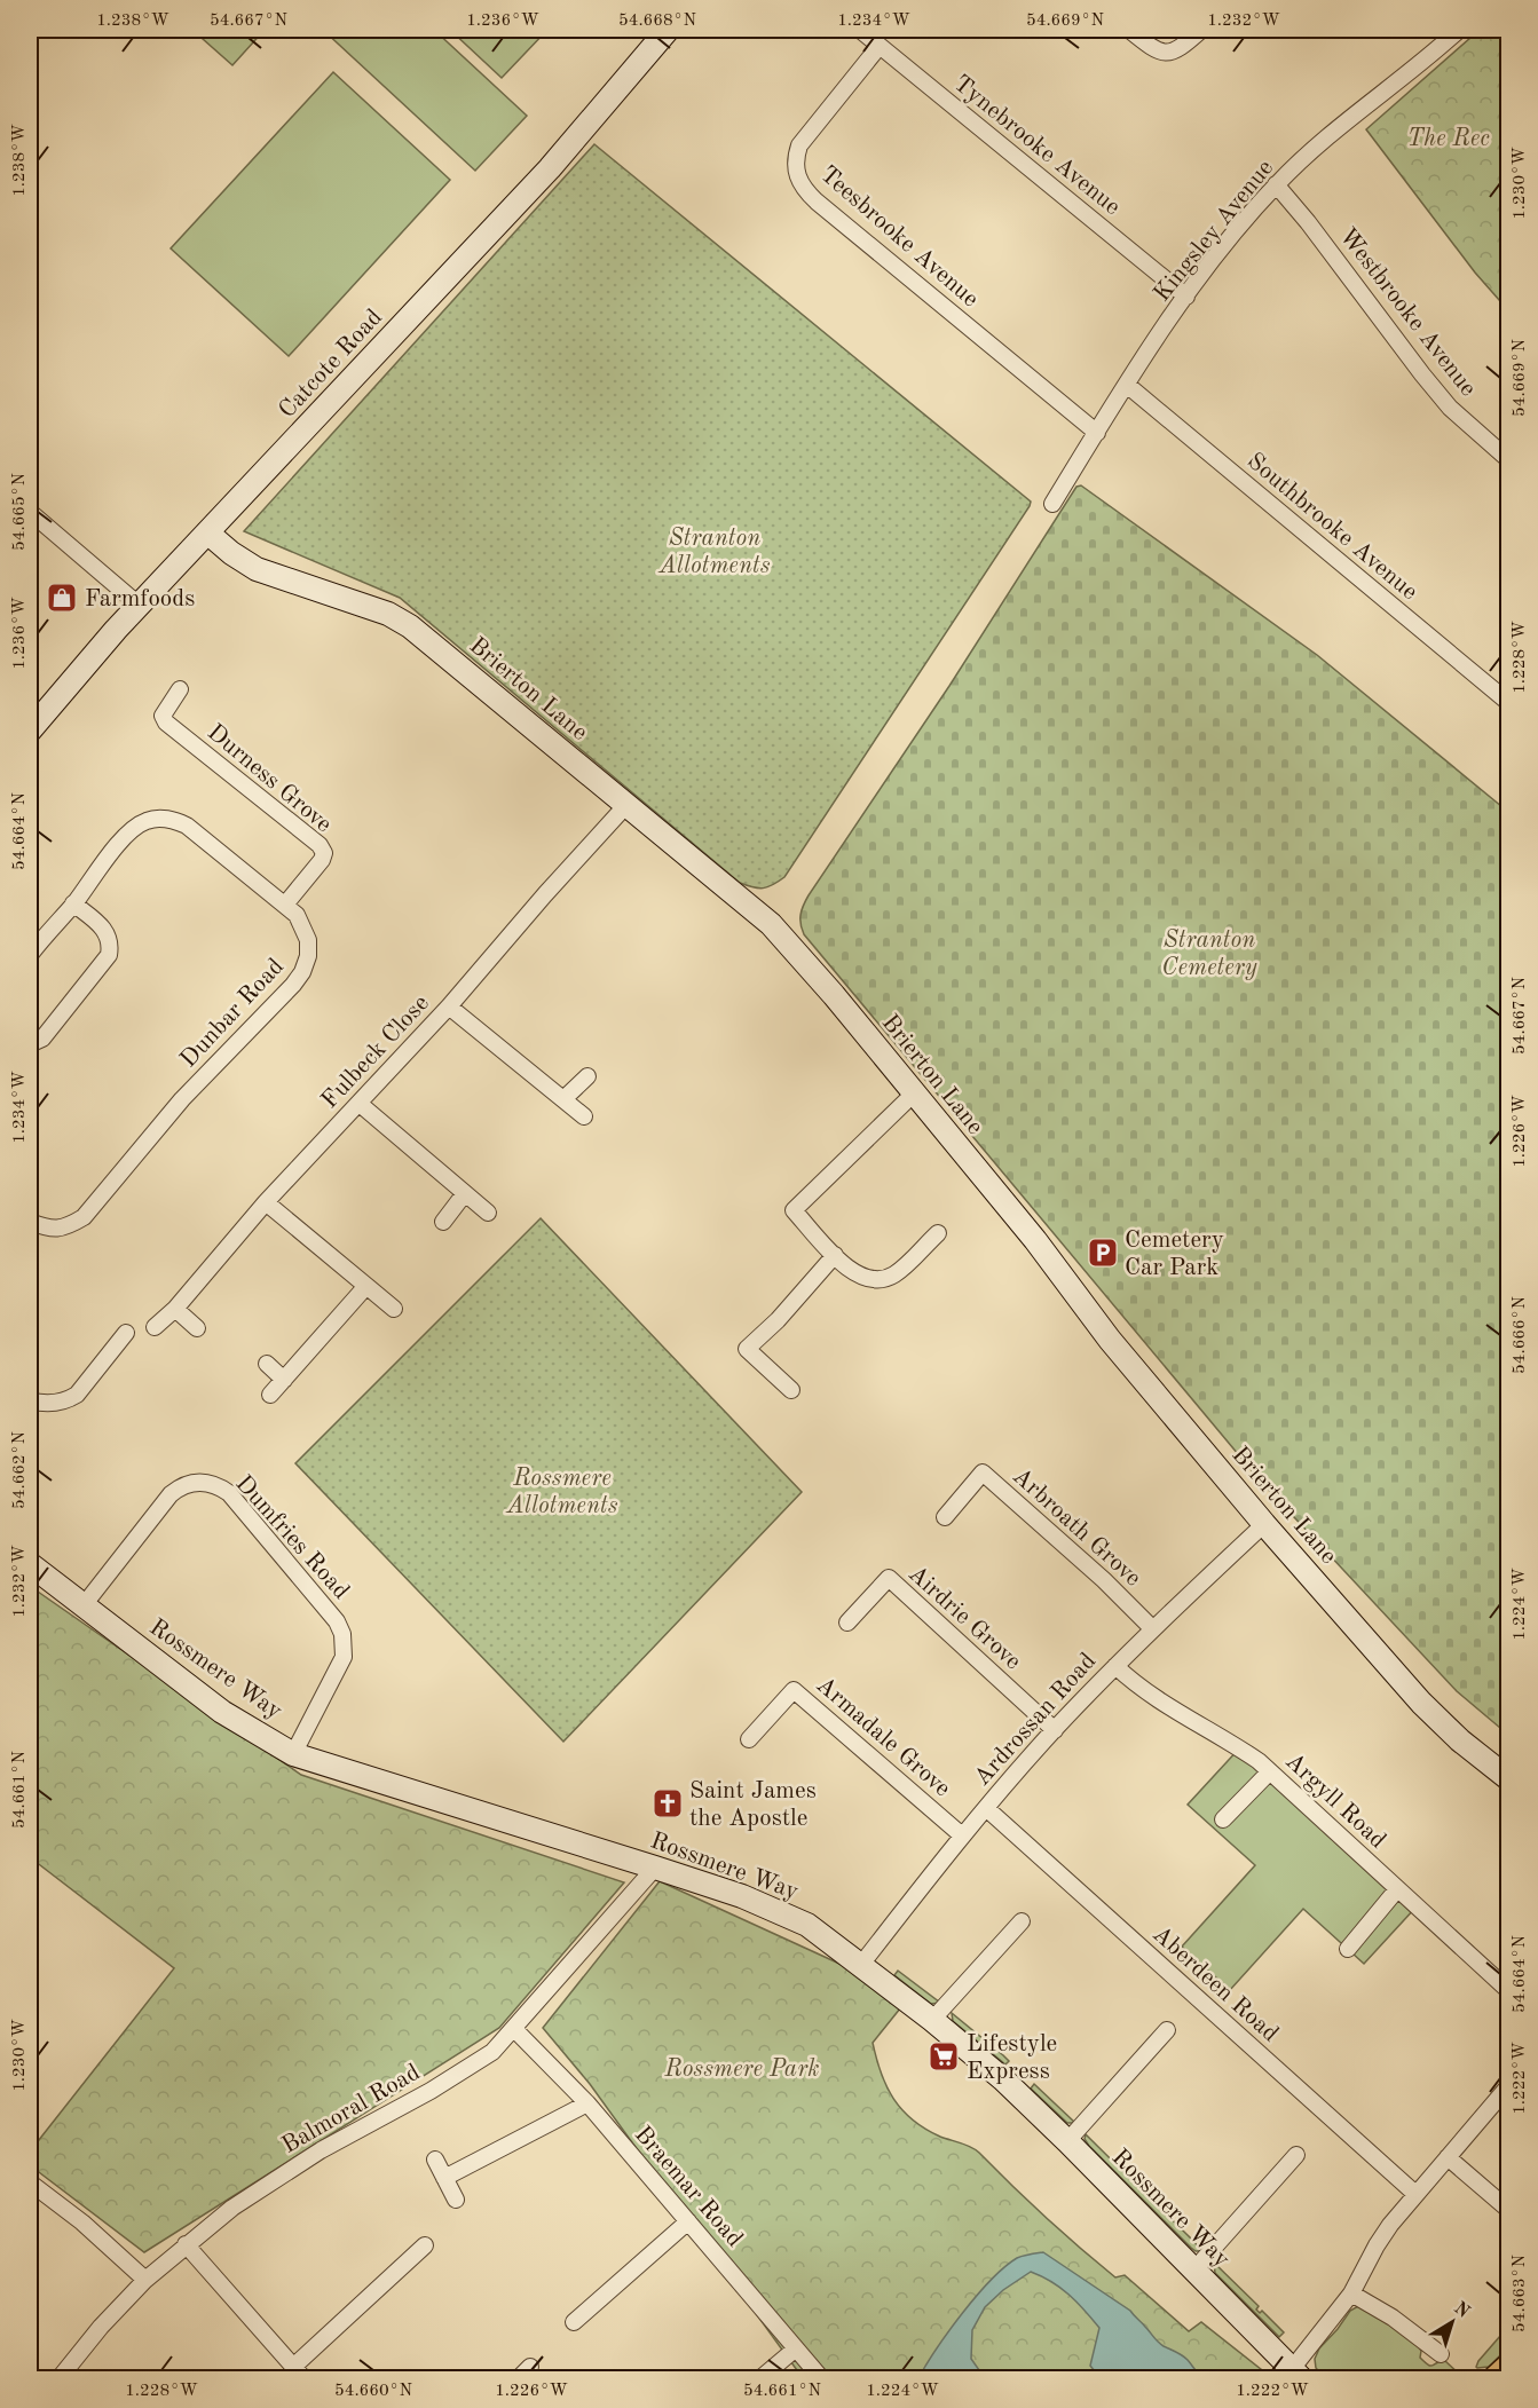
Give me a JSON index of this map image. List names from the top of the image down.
{
  "streets": {
    "street": [
      "Tynebrooke Avenue",
      "Kingsley Avenue",
      "Teesbrooke Avenue",
      "Westbrooke Avenue",
      "Catcote Road",
      "Southbrooke Avenue",
      "Brierton Lane",
      "Durness Grove",
      "Dunbar Road",
      "Fulbeck Close",
      "Arbroath Grove",
      "Dumfries Road",
      "Airdrie Grove",
      "Rossmere Way",
      "Ardrossan Road",
      "Armadale Grove",
      "Argyll Road",
      "Aberdeen Road",
      "Balmoral Road",
      "Braemar Road"
    ]
  },
  "crossings": [
    ["Tynebrooke Avenue", "Kingsley Avenue"],
    ["Tynebrooke Avenue", "Teesbrooke Avenue"],
    ["Kingsley Avenue", "Teesbrooke Avenue"],
    ["Kingsley Avenue", "Westbrooke Avenue"],
    ["Kingsley Avenue", "Southbrooke Avenue"],
    ["Catcote Road", "Brierton Lane"],
    ["Brierton Lane", "Fulbeck Close"],
    ["Brierton Lane", "Ardrossan Road"],
    ["Durness Grove", "Dunbar Road"],
    ["Arbroath Grove", "Ardrossan Road"],
    ["Dumfries Road", "Rossmere Way"],
    ["Airdrie Grove", "Ardrossan Road"],
    ["Rossmere Way", "Ardrossan Road"],
    ["Rossmere Way", "Balmoral Road"],
    ["Ardrossan Road", "Armadale Grove"],
    ["Ardrossan Road", "Argyll Road"],
    ["Ardrossan Road", "Aberdeen Road"],
    ["Balmoral Road", "Braemar Road"]
  ],
  "parks": [
    "The Rec",
    "Stranton Allotments",
    "Stranton Cemetery",
    "Rossmere Allotments",
    "Rossmere Park"
  ],
  "places": {
    "shop": ["Farmfoods"],
    "parking": ["Cemetery Car Park"],
    "church": ["Saint James the Apostle"],
    "supermarket": ["Lifestyle Express"]
  },
  "north": "top right",
  "coordinates": [
    "1.238°W",
    "54.667°N",
    "1.236°W",
    "54.668°N",
    "1.234°W",
    "54.669°N",
    "1.232°W",
    "1.230°W",
    "54.665°N",
    "1.228°W",
    "54.664°N",
    "1.226°W",
    "54.666°N",
    "54.662°N",
    "1.224°W",
    "54.661°N",
    "1.222°W",
    "54.663°N",
    "54.660°N"
  ]
}
